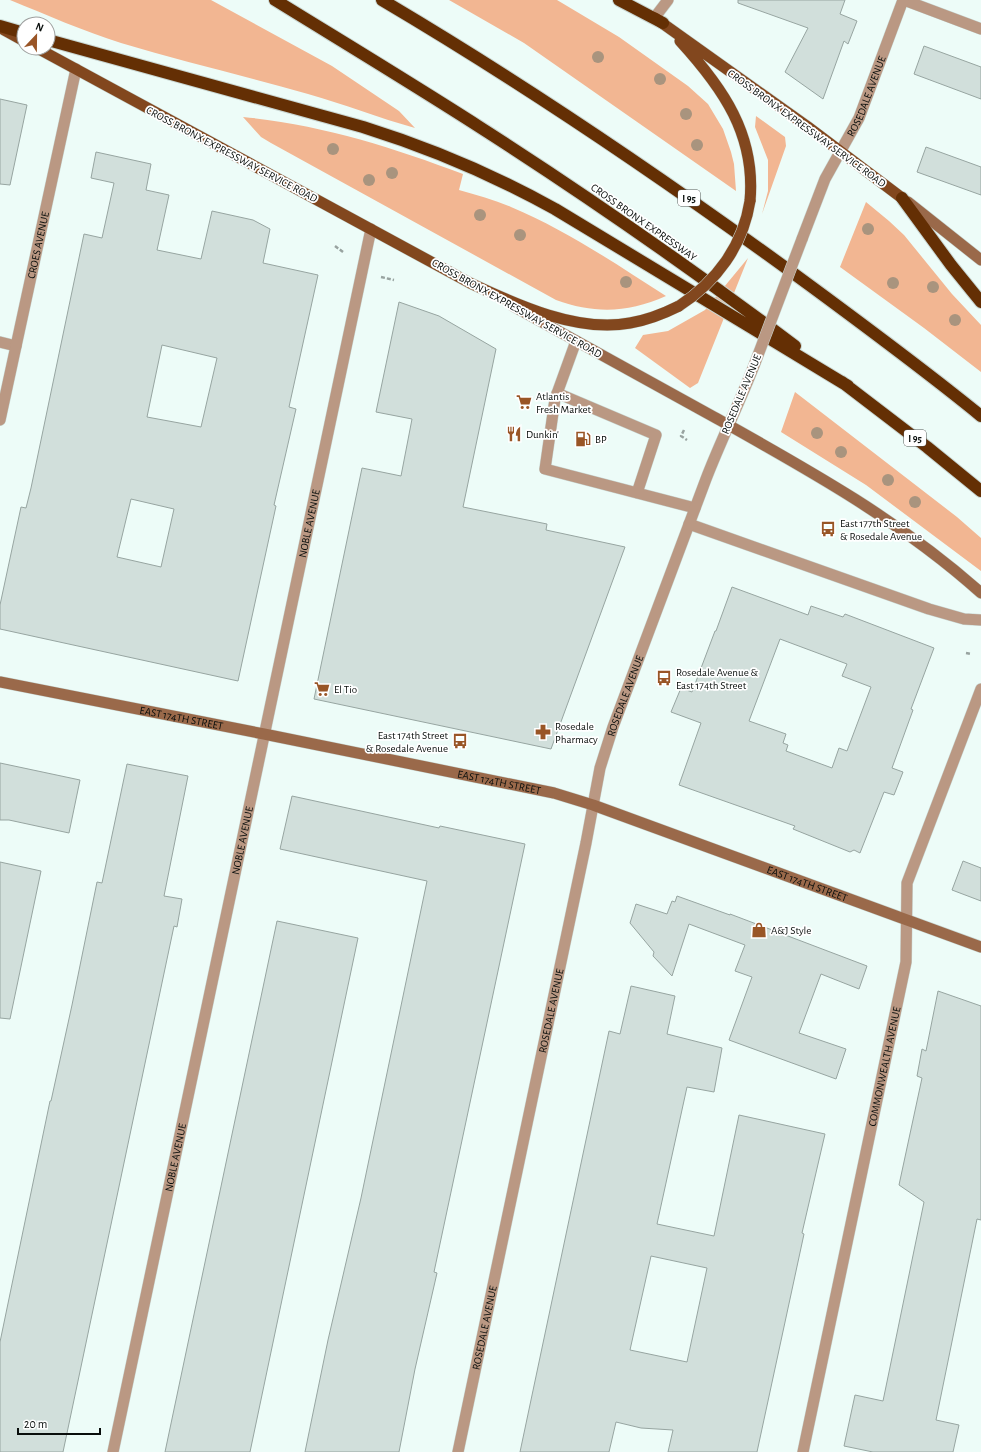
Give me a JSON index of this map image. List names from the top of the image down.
{
  "streets": {
    "highway": ["I 95", "CROSS BRONX EXPRESSWAY"],
    "main road": ["CROSS BRONX EXPRESSWAY SERVICE ROAD", "EAST 174TH STREET"],
    "street": [
      "ROSEDALE AVENUE",
      "CROES AVENUE",
      "NOBLE AVENUE",
      "COMMONWEALTH AVENUE"
    ]
  },
  "crossings": [
    ["ROSEDALE AVENUE", "CROSS BRONX EXPRESSWAY SERVICE ROAD"],
    ["ROSEDALE AVENUE", "EAST 174TH STREET"],
    ["CROSS BRONX EXPRESSWAY SERVICE ROAD", "CROES AVENUE"],
    ["CROSS BRONX EXPRESSWAY SERVICE ROAD", "NOBLE AVENUE"],
    ["NOBLE AVENUE", "EAST 174TH STREET"],
    ["EAST 174TH STREET", "COMMONWEALTH AVENUE"]
  ],
  "places": {
    "supermarket": ["Atlantis Fresh Market", "El Tio"],
    "restaurant": ["Dunkin'"],
    "fuel station": ["BP"],
    "bus stop": ["East 177th Street & Rosedale Avenue", "Rosedale Avenue & East 174th Street", "East 174th Street & Rosedale Avenue"],
    "pharmacy": ["Rosedale Pharmacy"],
    "shop": ["A&J Style"]
  },
  "scale_bar": "20 m",
  "north": "top"
}
